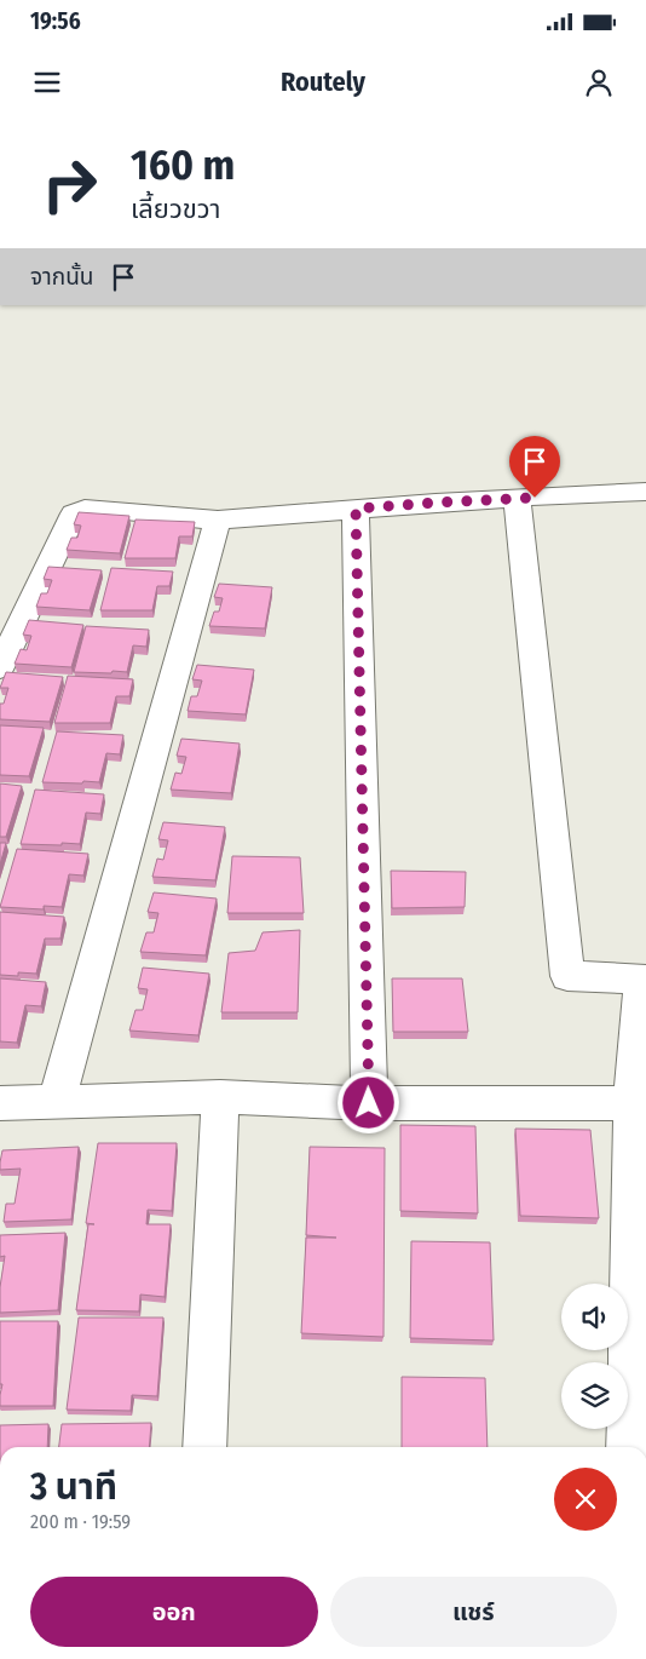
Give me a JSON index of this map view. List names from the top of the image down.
{
  "page": {
    "status": "19:56",
    "header": "Routely",
    "turn": ["160 m", "เลี้ยวขวา"],
    "then": "จากนั้น",
    "heading": ["3 นาที", "200 m · 19:59"],
    "buttons": ["ออก", "แชร์"]
  }
}
